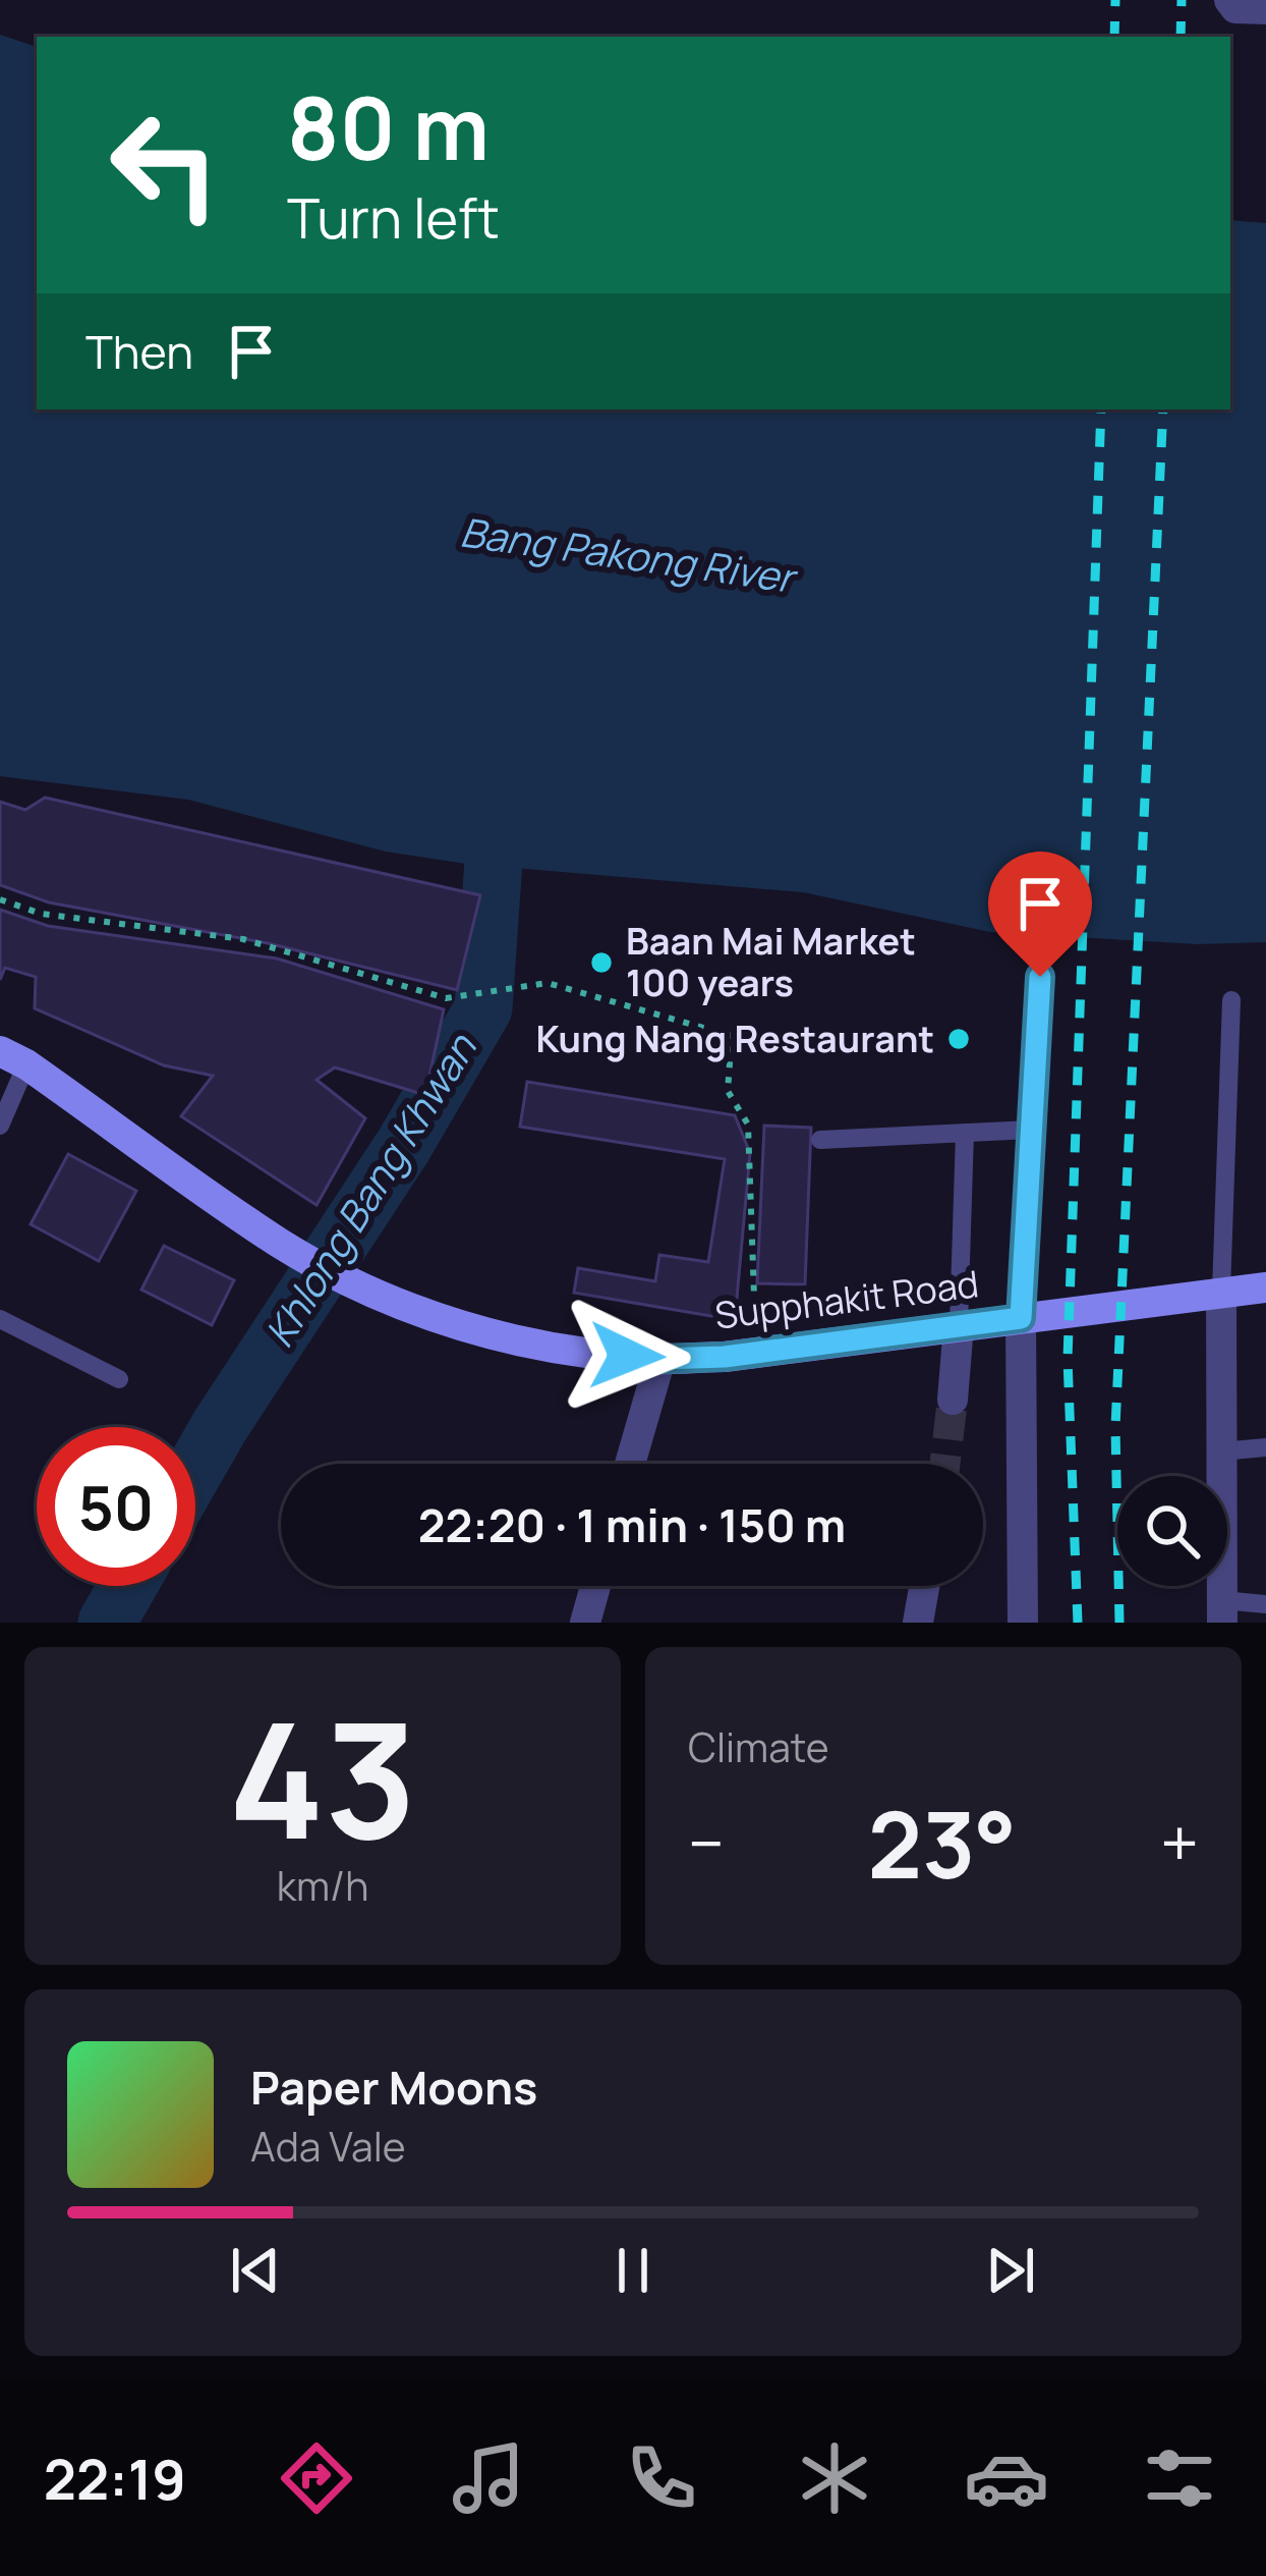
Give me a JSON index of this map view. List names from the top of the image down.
{
  "streets": {
    "main road": ["Supphakit Road"]
  },
  "water": ["Bang Pakong River", "Khlong Bang Khwan"],
  "places": ["Baan Mai Market 100 years", "Kung Nang Restaurant"],
  "page": {
    "turn": ["80 m", "Turn left"],
    "then": "Then",
    "limit": "50",
    "trip": "22:20 · 1 min · 150 m",
    "tile": [
      ["43", "km/h"],
      "Climate"
    ],
    "heat": ["−", "23°", "+"],
    "song": ["Paper Moons", "Ada Vale"],
    "tabs": "22:19"
  }
}
